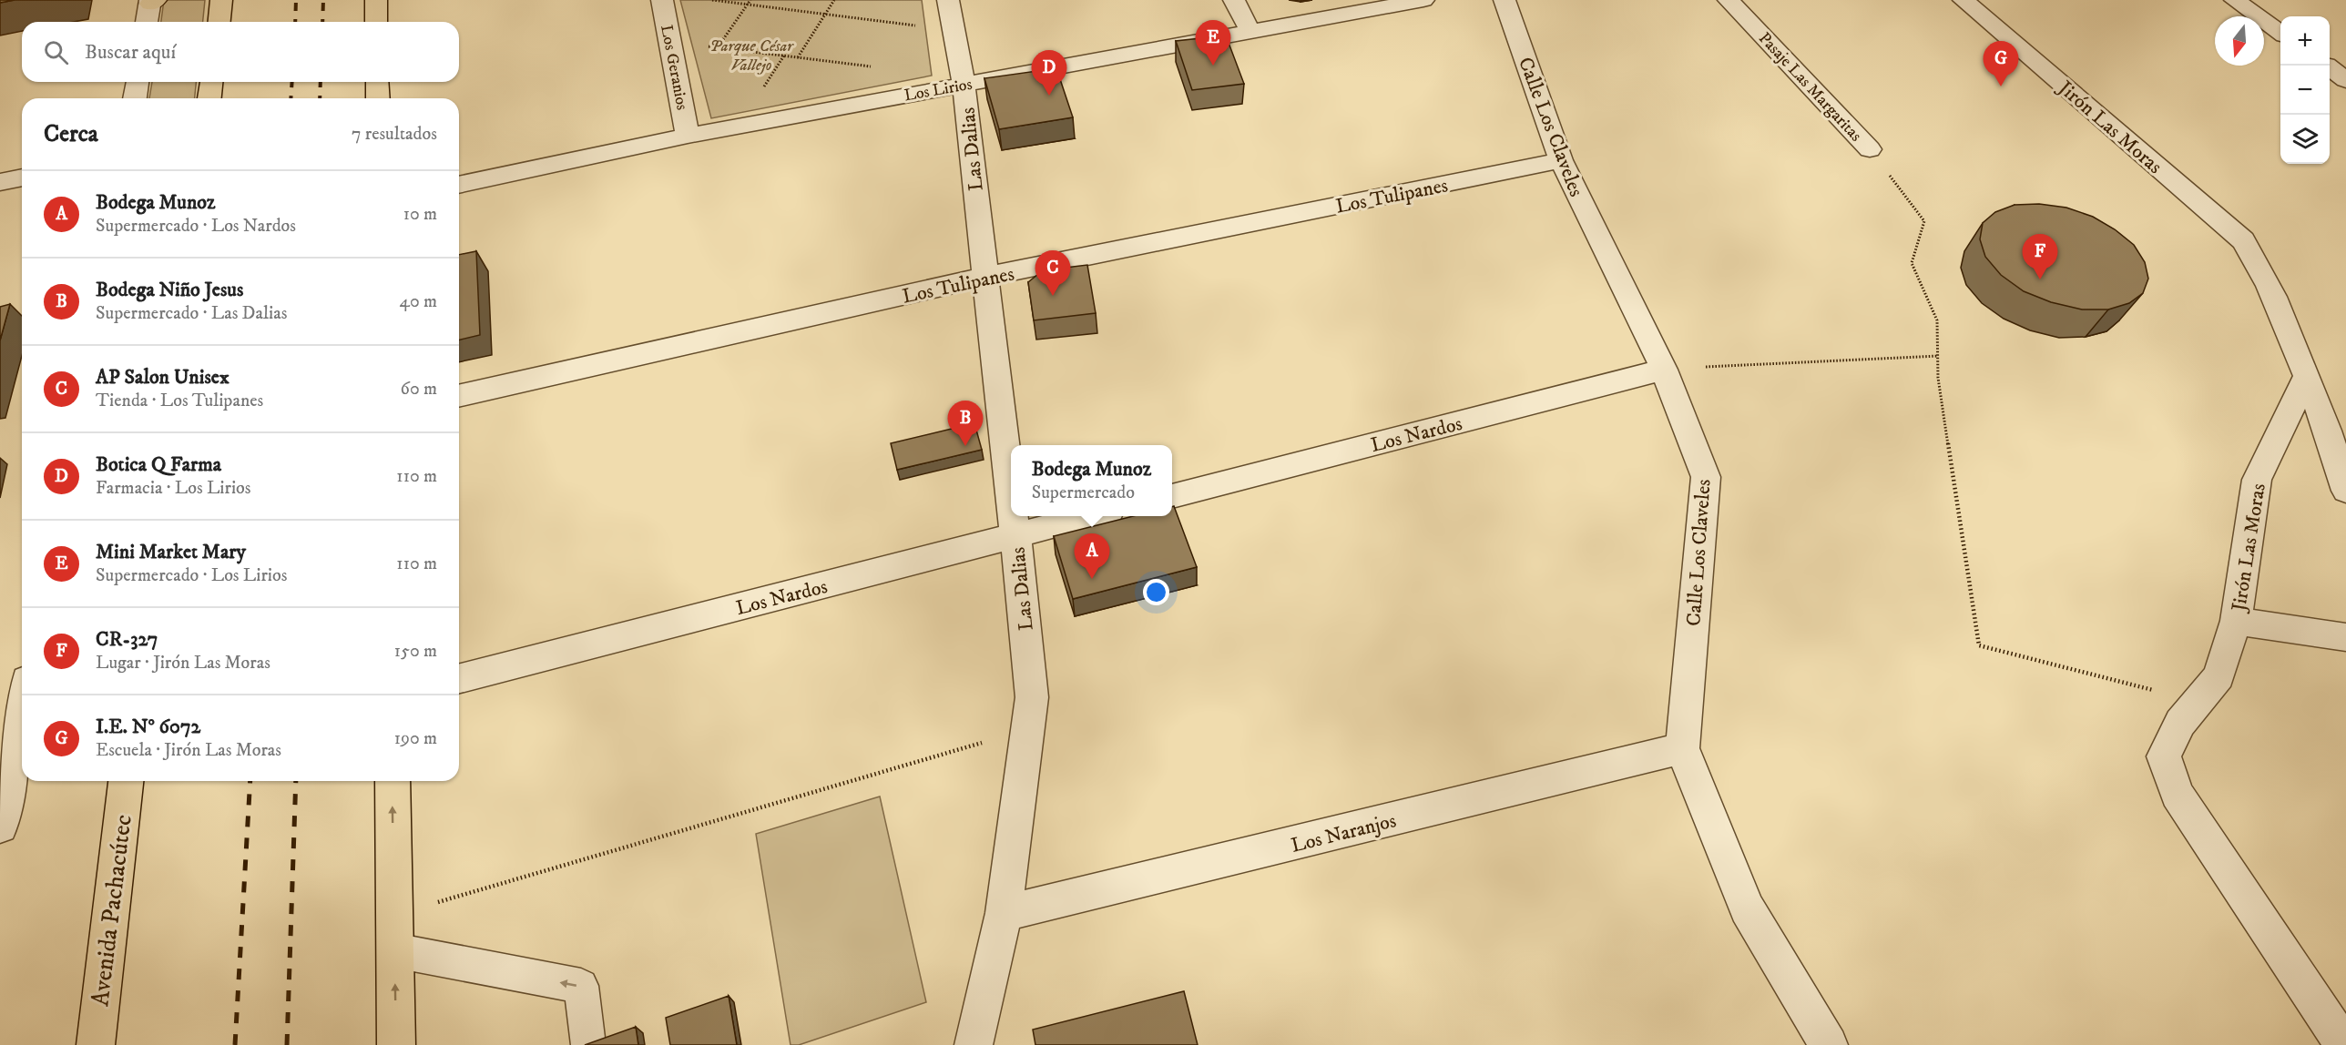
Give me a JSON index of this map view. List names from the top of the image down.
{
  "streets": {
    "main road": ["Avenida Pachacútec"],
    "street": [
      "Los Geranios",
      "Pasaje Las Margaritas",
      "Los Lirios",
      "Calle Los Claveles",
      "Jirón Las Moras",
      "Las Dalias",
      "Los Tulipanes",
      "Los Nardos",
      "Los Naranjos"
    ]
  },
  "crossings": [
    ["Los Geranios", "Los Lirios"],
    ["Los Lirios", "Las Dalias"],
    ["Calle Los Claveles", "Los Tulipanes"],
    ["Calle Los Claveles", "Los Nardos"],
    ["Calle Los Claveles", "Los Naranjos"],
    ["Las Dalias", "Los Tulipanes"],
    ["Las Dalias", "Los Nardos"],
    ["Las Dalias", "Los Naranjos"]
  ],
  "parks": ["Parque César Vallejo"],
  "north": "bottom",
  "page": {
    "map_buttons": ["+", "−"],
    "pins": [
      "E",
      "G",
      "D",
      "F",
      "C",
      "B",
      "A"
    ],
    "search": "Buscar aquí",
    "heading": ["Cerca", "7 resultados"],
    "list": [
      {
        "mark": "A",
        "name": "Bodega Munoz",
        "note": "Supermercado · Los Nardos",
        "value": "10 m"
      },
      {
        "mark": "B",
        "name": "Bodega Niño Jesus",
        "note": "Supermercado · Las Dalias",
        "value": "40 m"
      },
      {
        "mark": "C",
        "name": "AP Salon Unisex",
        "note": "Tienda · Los Tulipanes",
        "value": "60 m"
      },
      {
        "mark": "D",
        "name": "Botica Q Farma",
        "note": "Farmacia · Los Lirios",
        "value": "110 m"
      },
      {
        "mark": "E",
        "name": "Mini Market Mary",
        "note": "Supermercado · Los Lirios",
        "value": "110 m"
      },
      {
        "mark": "F",
        "name": "CR-327",
        "note": "Lugar · Jirón Las Moras",
        "value": "150 m"
      },
      {
        "mark": "G",
        "name": "I.E. N° 6072",
        "note": "Escuela · Jirón Las Moras",
        "value": "190 m"
      }
    ],
    "popup": ["Bodega Munoz", "Supermercado"]
  }
}
